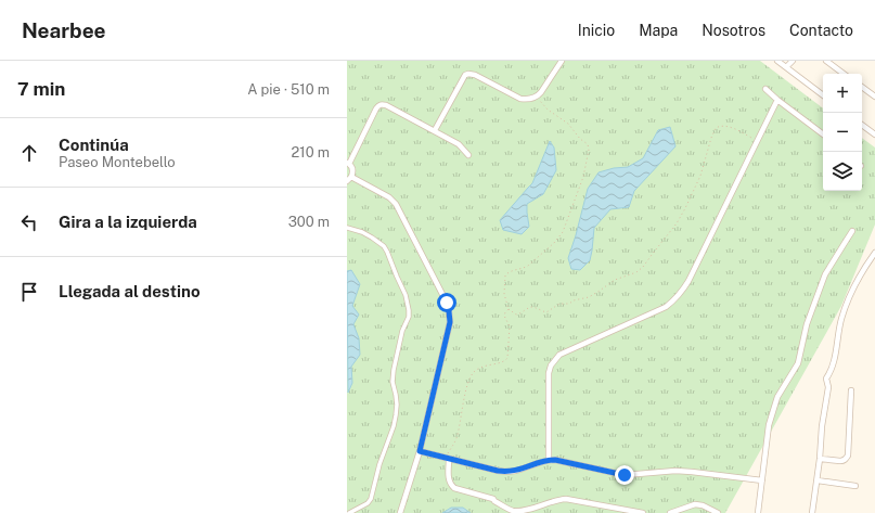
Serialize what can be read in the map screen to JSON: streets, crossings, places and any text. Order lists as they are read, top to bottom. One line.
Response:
{"page":{"header":"Nearbee","nav":["Inicio","Mapa","Nosotros","Contacto"],"heading":["7 min","A pie · 510 m"],"map_buttons":["+","−"],"list":[["Continúa","Paseo Montebello","210 m"],["Gira a la izquierda","300 m"],"Llegada al destino"]}}
